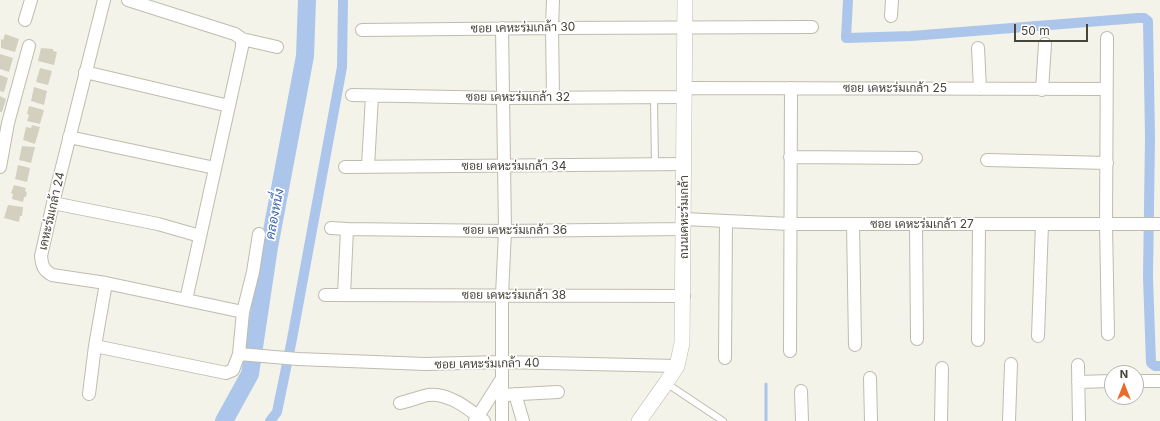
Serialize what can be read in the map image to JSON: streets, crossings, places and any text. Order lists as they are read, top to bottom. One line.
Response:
{"streets":{"street":["ซอย เคหะร่มเกล้า 30","ซอย เคหะร่มเกล้า 25","ซอย เคหะร่มเกล้า 32","ซอย เคหะร่มเกล้า 34","เคหะร่มเกล้า 24","ถนนเคหะร่มเกล้า","ซอย เคหะร่มเกล้า 27","ซอย เคหะร่มเกล้า 36","ซอย เคหะร่มเกล้า 38","ซอย เคหะร่มเกล้า 40"]},"crossings":[["ซอย เคหะร่มเกล้า 30","ถนนเคหะร่มเกล้า"],["ซอย เคหะร่มเกล้า 25","ซอย เคหะร่มเกล้า 32"],["ซอย เคหะร่มเกล้า 25","ถนนเคหะร่มเกล้า"],["ซอย เคหะร่มเกล้า 32","ถนนเคหะร่มเกล้า"],["ซอย เคหะร่มเกล้า 34","ถนนเคหะร่มเกล้า"],["ถนนเคหะร่มเกล้า","ซอย เคหะร่มเกล้า 27"],["ถนนเคหะร่มเกล้า","ซอย เคหะร่มเกล้า 36"],["ถนนเคหะร่มเกล้า","ซอย เคหะร่มเกล้า 38"],["ถนนเคหะร่มเกล้า","ซอย เคหะร่มเกล้า 40"],["ซอย เคหะร่มเกล้า 27","ซอย เคหะร่มเกล้า 36"]],"water":["คลองหนึ่ง"],"scale_bar":"50 m","north":"top"}
